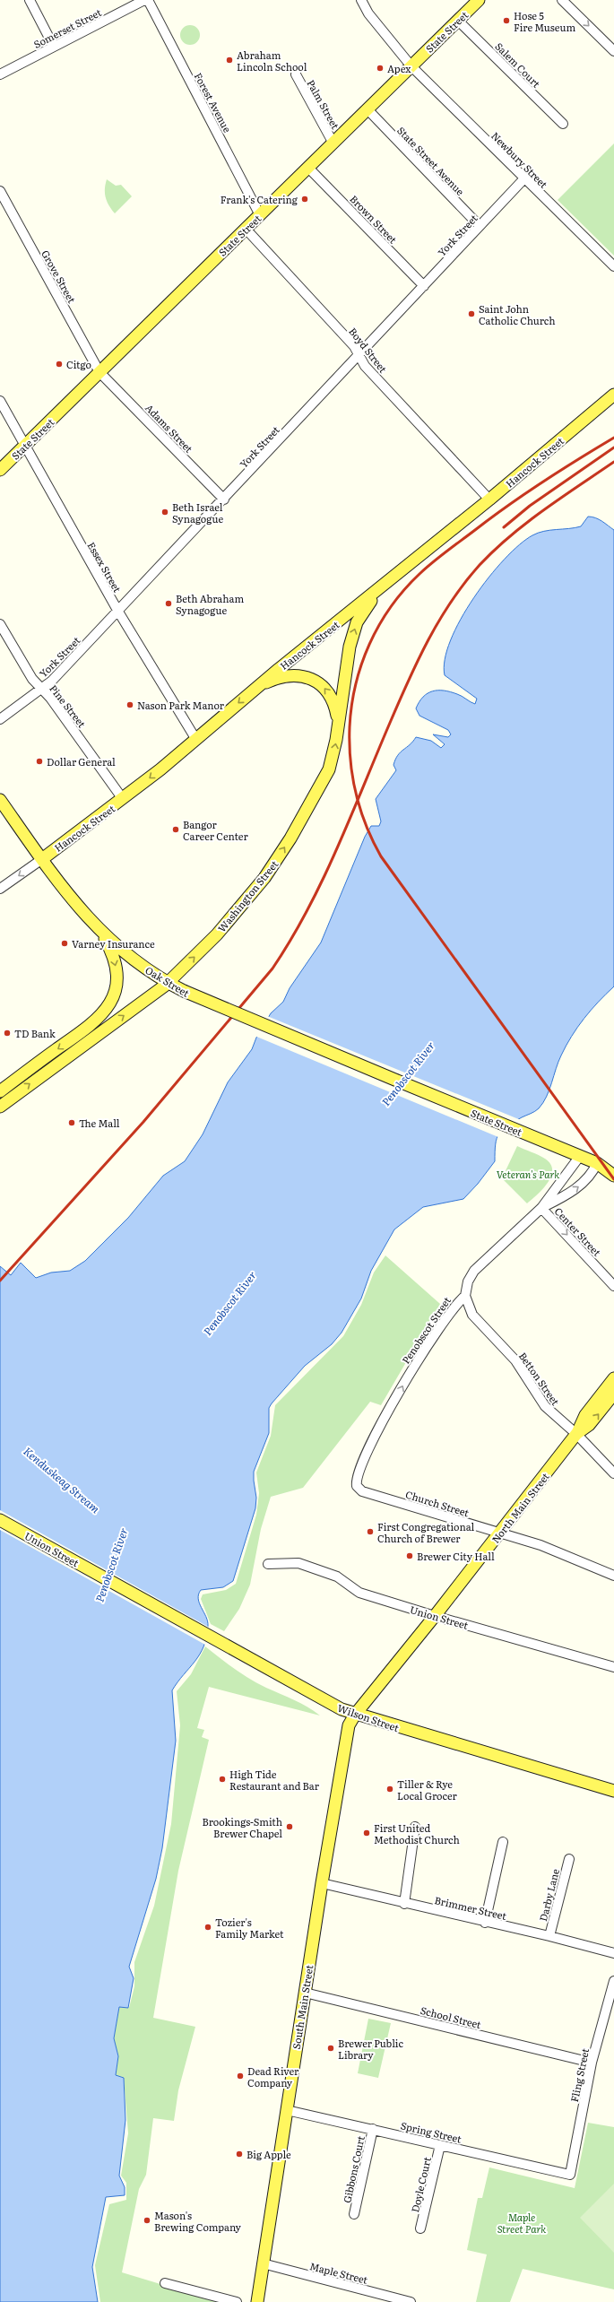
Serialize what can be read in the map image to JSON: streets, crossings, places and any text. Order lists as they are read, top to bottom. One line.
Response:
{"streets":{"main road":["State Street","Hancock Street","Washington Street","Oak Street","North Main Street","Union Street","Wilson Street","South Main Street"],"street":["Somerset Street","Salem Court","Forest Avenue","Palm Street","Newbury Street","State Street Avenue","Brown Street","York Street","Grove Street","Boyd Street","Adams Street","Essex Street","Pine Street","Center Street","Penobscot Street","Betton Street","Church Street","Darby Lane","Brimmer Street","School Street","Fling Street","Spring Street","Gibbons Court","Doyle Court","Maple Street"]},"crossings":[["State Street","Salem Court"],["State Street","Forest Avenue"],["State Street","Palm Street"],["State Street","Newbury Street"],["State Street","State Street Avenue"],["State Street","Brown Street"],["State Street","Grove Street"],["State Street","Boyd Street"],["State Street","Adams Street"],["State Street","Essex Street"],["State Street","Oak Street"],["Newbury Street","York Street"],["State Street Avenue","York Street"],["Brown Street","York Street"],["York Street","Boyd Street"],["York Street","Adams Street"],["York Street","Essex Street"],["York Street","Pine Street"],["Grove Street","Adams Street"],["Boyd Street","Hancock Street"],["Hancock Street","Essex Street"],["Hancock Street","Pine Street"],["Hancock Street","Washington Street"],["Hancock Street","Oak Street"],["Washington Street","Oak Street"],["Center Street","Penobscot Street"],["Penobscot Street","Betton Street"],["Penobscot Street","Church Street"],["Betton Street","North Main Street"],["Church Street","North Main Street"],["North Main Street","Union Street"],["North Main Street","Wilson Street"],["North Main Street","South Main Street"],["Union Street","Wilson Street"],["Wilson Street","South Main Street"],["Darby Lane","Brimmer Street"],["Brimmer Street","South Main Street"],["South Main Street","School Street"],["South Main Street","Spring Street"],["South Main Street","Maple Street"],["School Street","Fling Street"],["Fling Street","Spring Street"],["Spring Street","Gibbons Court"],["Spring Street","Doyle Court"]],"one_way":["Washington Street","Center Street","Penobscot Street"],"water":["Penobscot River","Kenduskeag Stream"],"parks":["Veteran's Park","Maple Street Park"],"places":["Hose 5 Fire Museum","Abraham Lincoln School","Apex","Frank's Catering","Saint John Catholic Church","Citgo","Beth Israel Synagogue","Beth Abraham Synagogue","Nason Park Manor","Dollar General","Bangor Career Center","Varney Insurance","TD Bank","The Mall","First Congregational Church of Brewer","Brewer City Hall","High Tide Restaurant and Bar","Tiller & Rye Local Grocer","Brookings-Smith Brewer Chapel","First United Methodist Church","Tozier's Family Market","Brewer Public Library","Dead River Company","Big Apple","Mason's Brewing Company"]}
